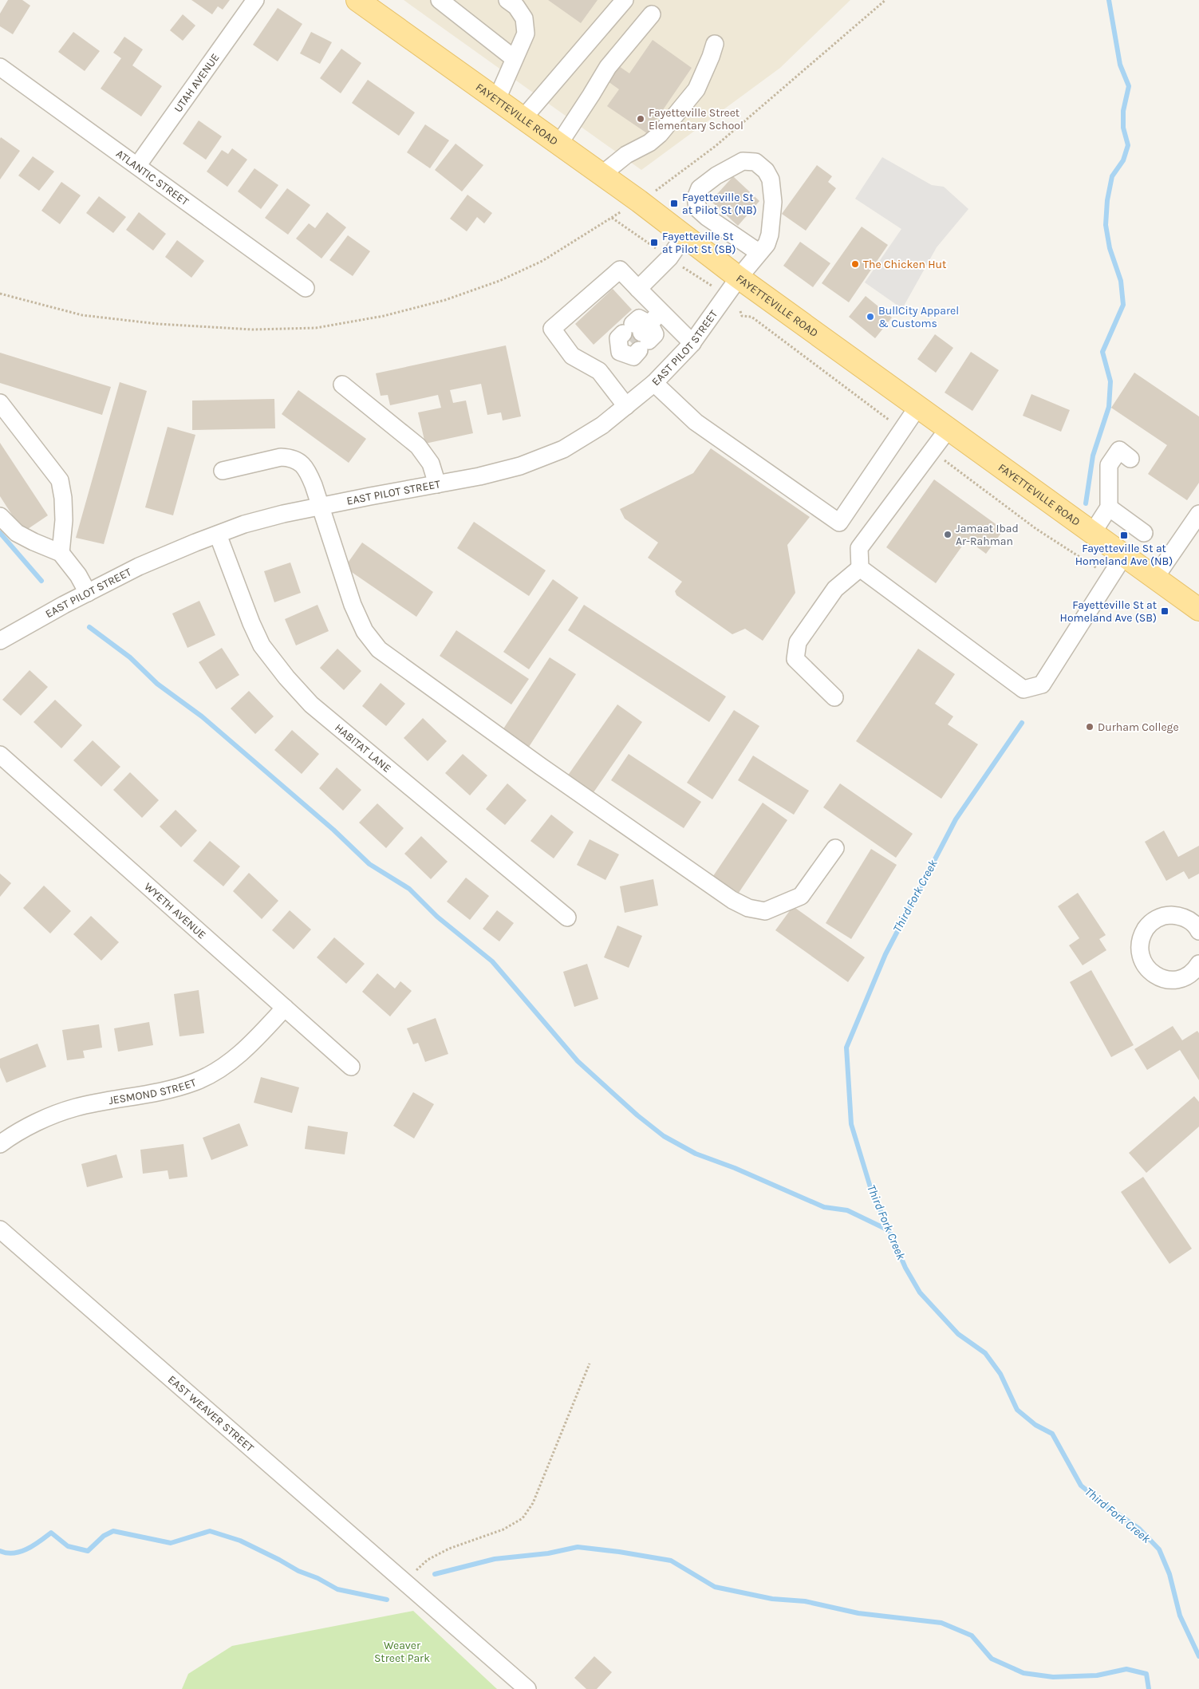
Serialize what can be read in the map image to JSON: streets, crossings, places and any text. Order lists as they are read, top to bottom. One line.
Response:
{"streets":{"main road":["FAYETTEVILLE ROAD"],"street":["UTAH AVENUE","ATLANTIC STREET","EAST PILOT STREET","HABITAT LANE","WYETH AVENUE","JESMOND STREET","EAST WEAVER STREET"]},"crossings":[["UTAH AVENUE","ATLANTIC STREET"],["FAYETTEVILLE ROAD","EAST PILOT STREET"],["EAST PILOT STREET","HABITAT LANE"],["WYETH AVENUE","JESMOND STREET"]],"water":["Third Fork Creek"],"parks":["Weaver Street Park"],"places":{"other":["Fayetteville Street Elementary School","The Chicken Hut","BullCity Apparel & Customs","Jamaat Ibad Ar-Rahman","Durham College"],"transit":["Fayetteville St at Pilot St (NB)","Fayetteville St at Pilot St (SB)","Fayetteville St at Homeland Ave (NB)","Fayetteville St at Homeland Ave (SB)"]}}
